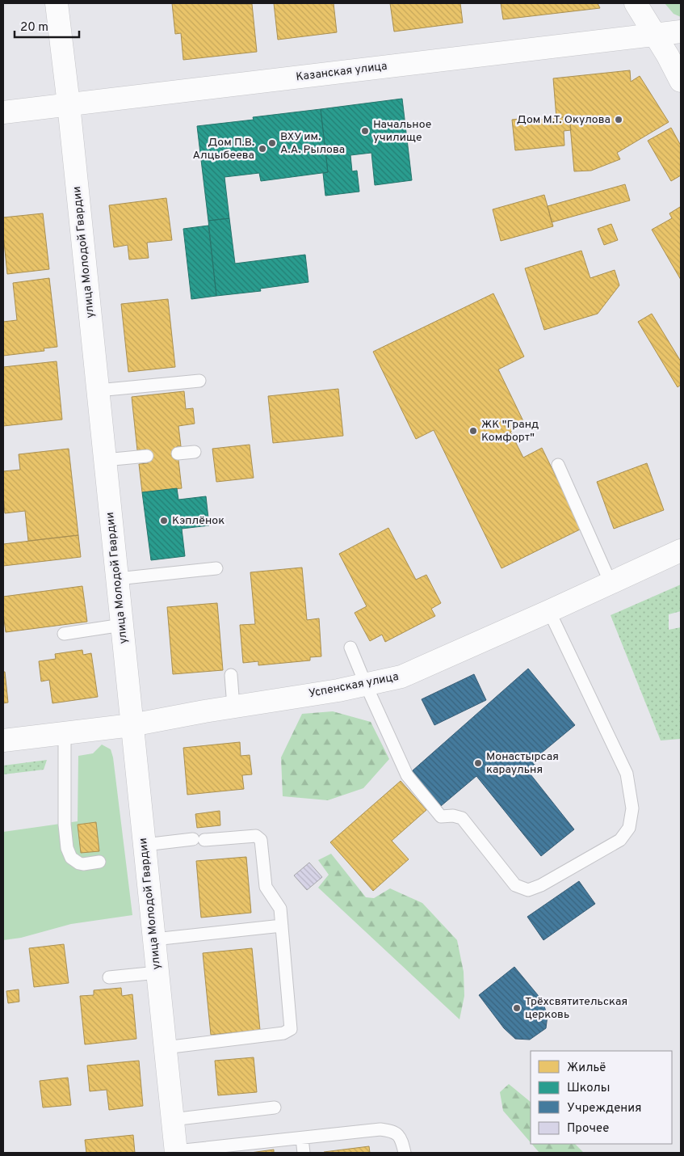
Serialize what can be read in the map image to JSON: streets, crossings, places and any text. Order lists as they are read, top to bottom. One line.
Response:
{"streets":{"street":["Казанская улица","улица Молодой Гвардии","Успенская улица"]},"crossings":[["Казанская улица","улица Молодой Гвардии"],["улица Молодой Гвардии","Успенская улица"]],"places":["Дом М.Т. Окулова","Начальное училище","ВХУ им. А.А. Рылова","Дом П.В. Алцыбеева","ЖК \"Гранд Комфорт\"","Кэплёнок","Монастырсая караульня","Трёхсвятительская церковь"],"legend":["Жильё","Школы","Учреждения","Прочее"],"scale_bar":"20 m"}
